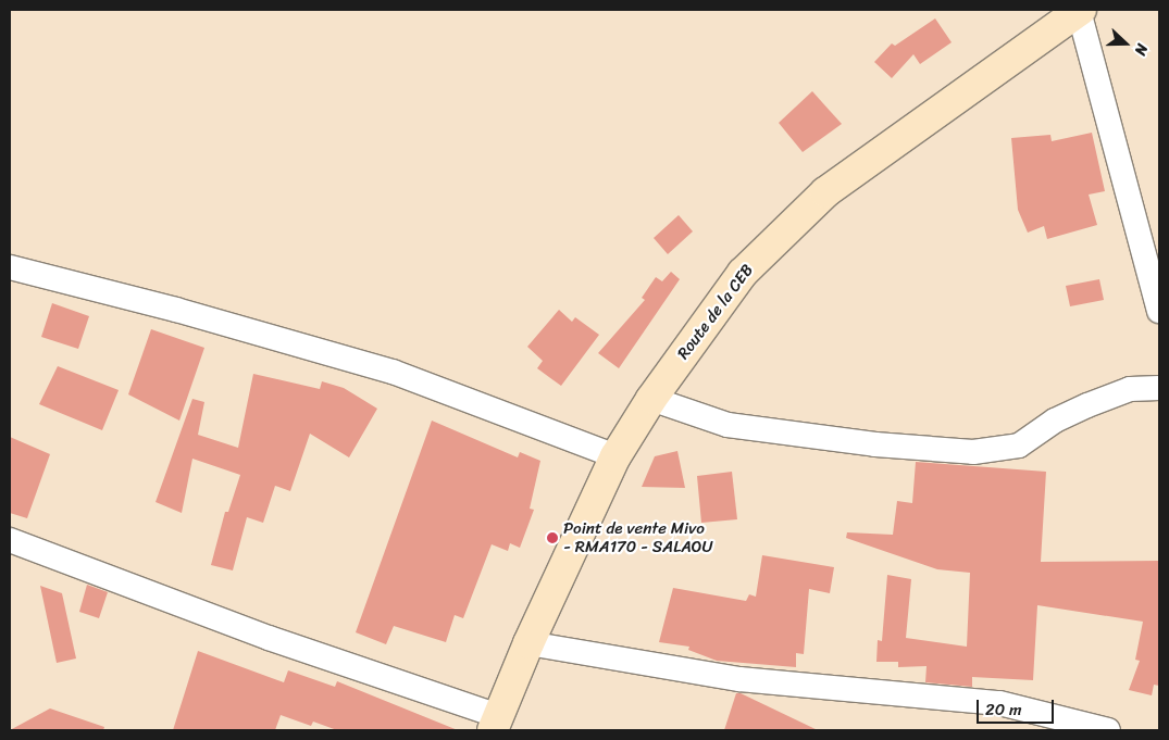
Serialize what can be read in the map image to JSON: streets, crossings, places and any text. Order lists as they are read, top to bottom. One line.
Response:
{"streets":{"main road":["Route de la CEB"]},"places":["Point de vente Mivo - RMA170 - SALAOU"],"scale_bar":"20 m","north":"right"}
